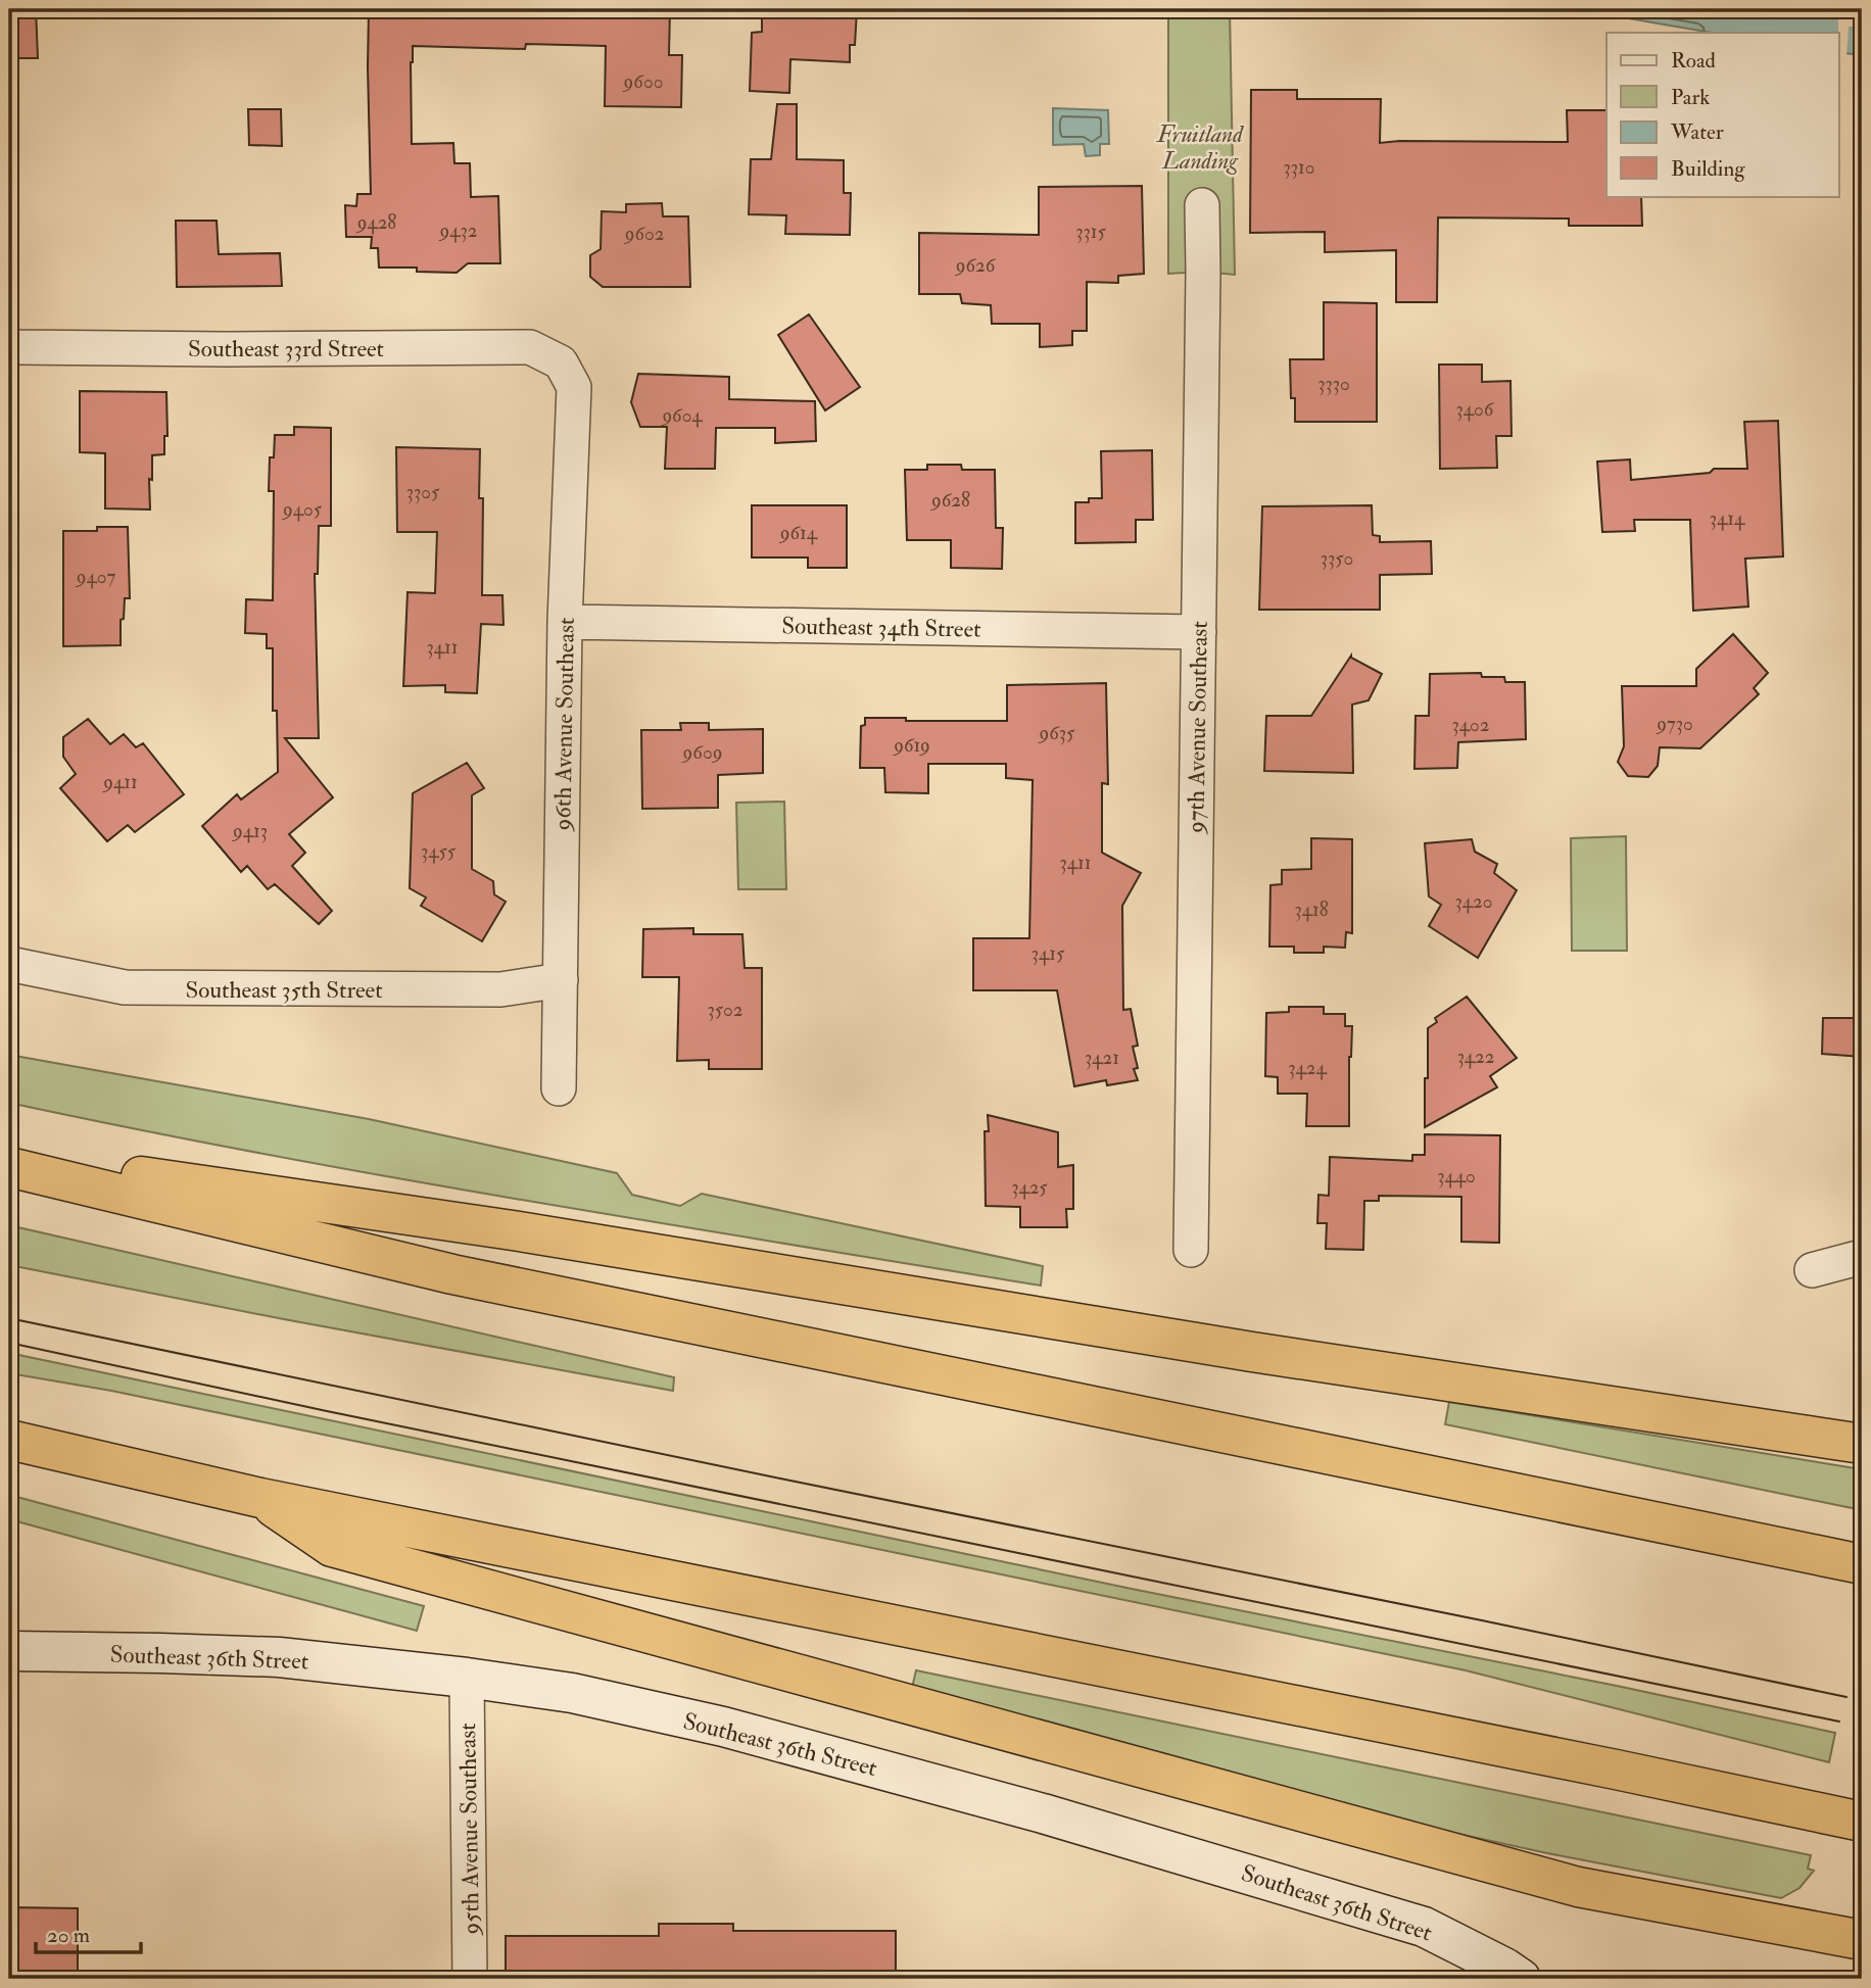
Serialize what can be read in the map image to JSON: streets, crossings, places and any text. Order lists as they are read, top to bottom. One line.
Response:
{"streets":{"street":["Southeast 33rd Street","Southeast 34th Street","96th Avenue Southeast","97th Avenue Southeast","Southeast 35th Street","Southeast 36th Street","95th Avenue Southeast"]},"crossings":[["Southeast 33rd Street","96th Avenue Southeast"],["Southeast 34th Street","96th Avenue Southeast"],["Southeast 34th Street","97th Avenue Southeast"],["96th Avenue Southeast","Southeast 35th Street"],["Southeast 36th Street","95th Avenue Southeast"]],"parks":["Fruitland Landing"],"house_numbers":["9600","3310","9428","9432","3315","9602","9626","3330","3406","9604","3305","9628","9405","3414","9614","3350","9407","3411","9730","3402","9635","9619","9609","9411","9413","3455","3411","3420","3418","3415","3502","3422","3421","3424","3440","3425"],"legend":["Road","Park","Water","Building"],"scale_bar":"20 m"}
